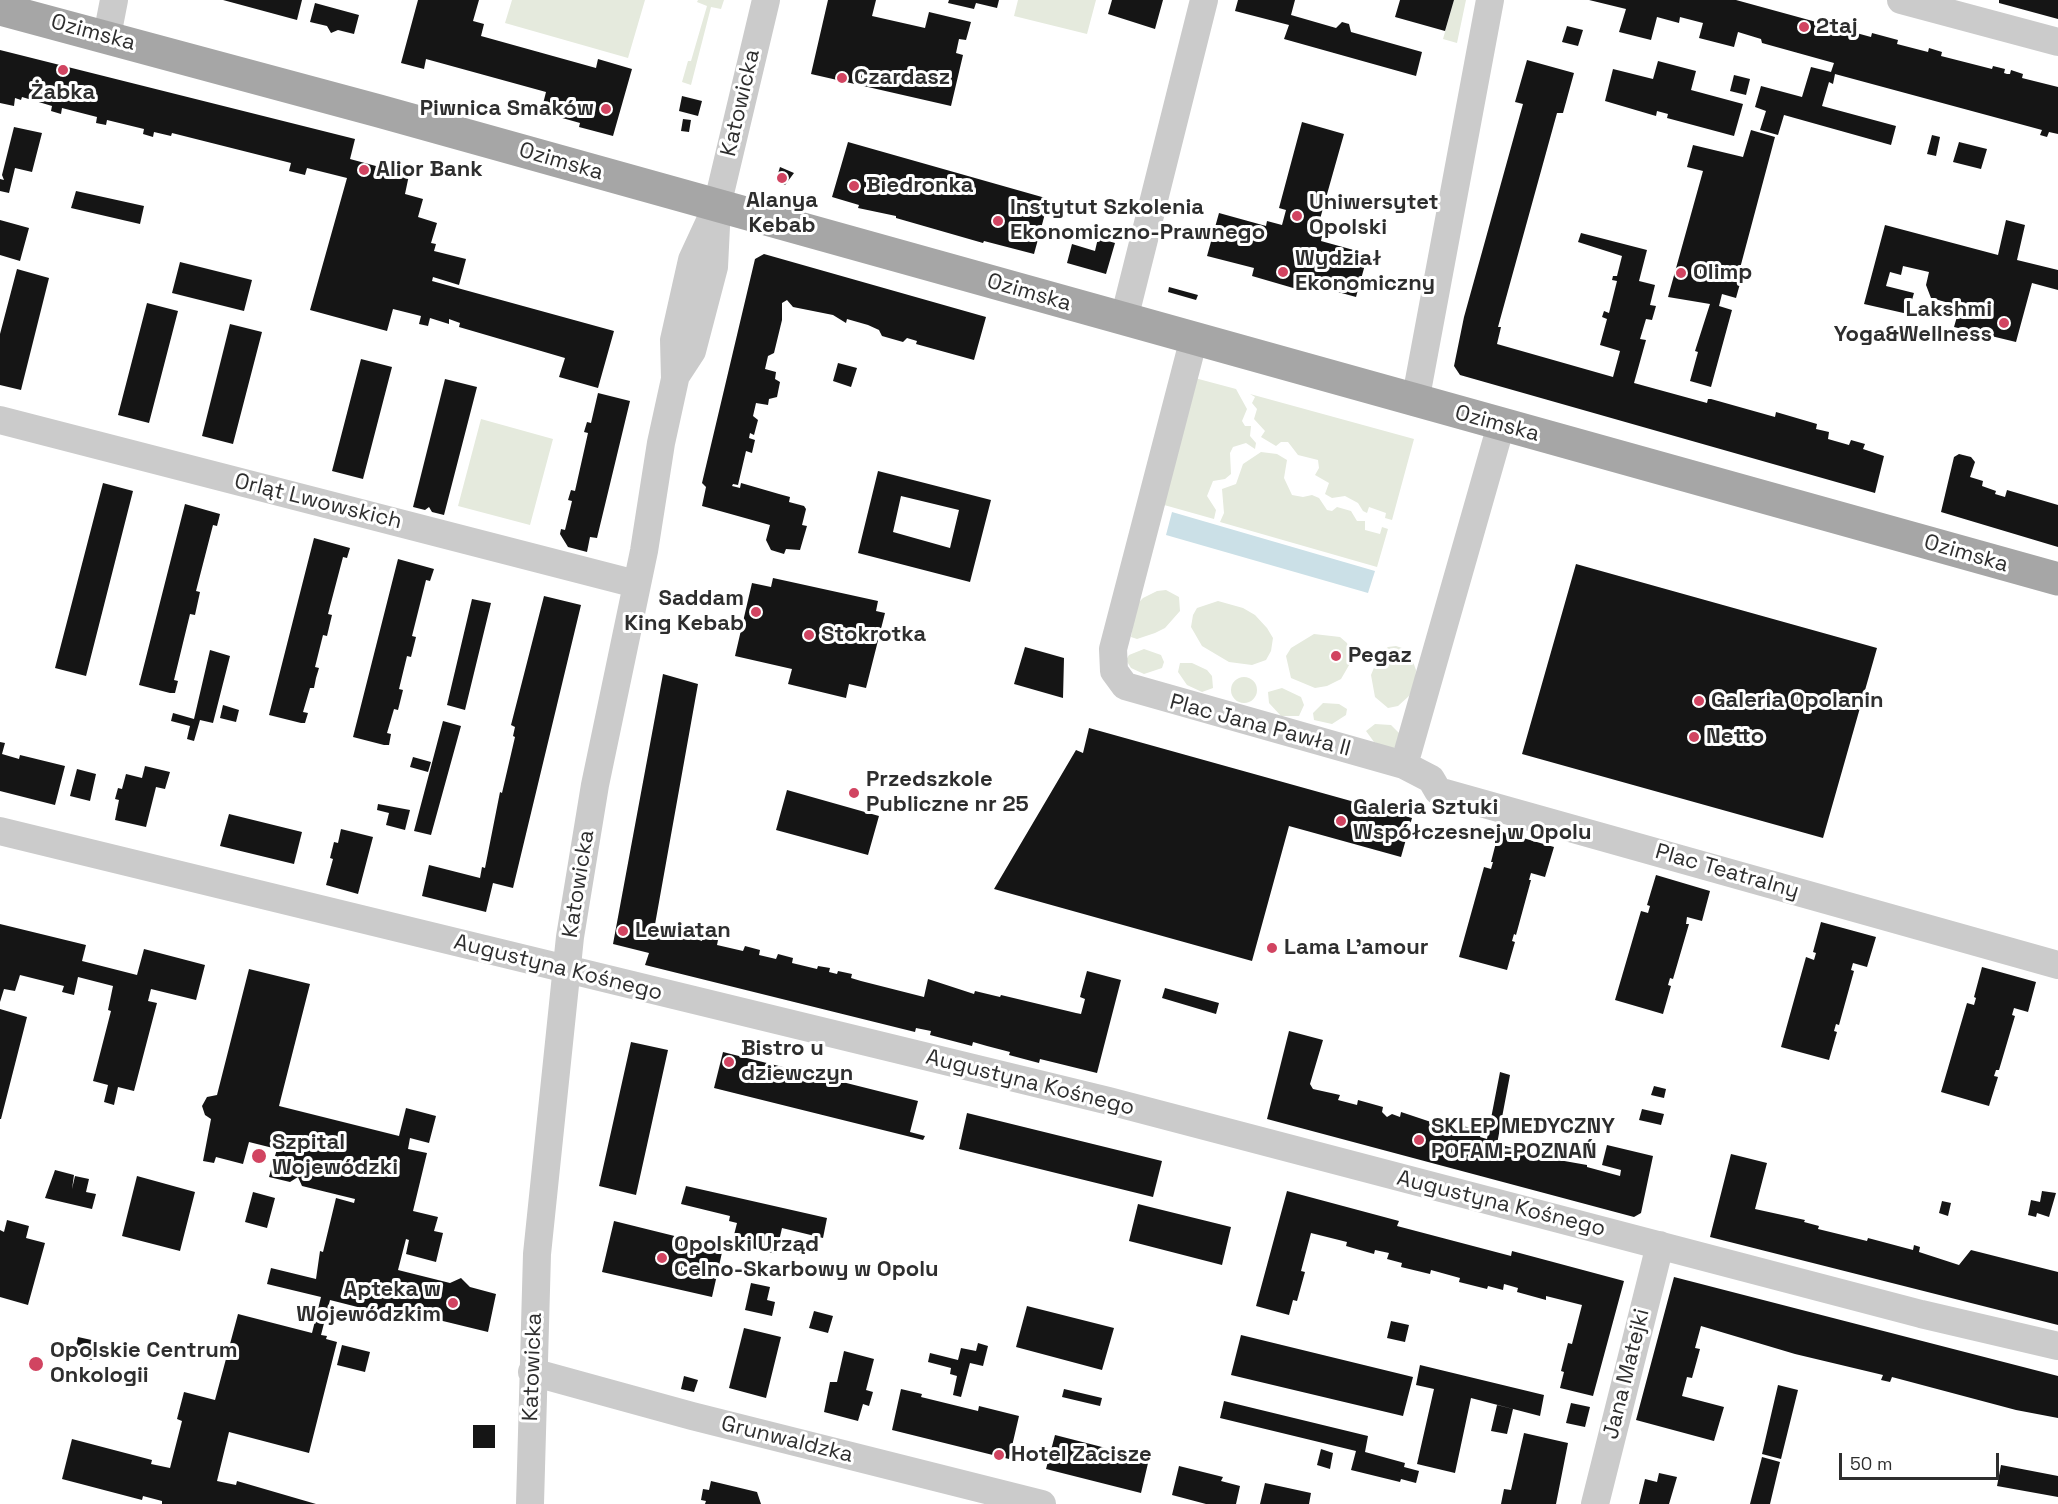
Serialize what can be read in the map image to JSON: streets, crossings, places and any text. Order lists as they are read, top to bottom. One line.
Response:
{"streets":{"main road":["Ozimska"],"street":["Katowicka","Orląt Lwowskich","Plac Jana Pawła II","Plac Teatralny","Augustyna Kośnego","Jana Matejki","Grunwaldzka"]},"crossings":[["Ozimska","Katowicka"],["Ozimska","Plac Jana Pawła II"],["Katowicka","Orląt Lwowskich"],["Katowicka","Augustyna Kośnego"],["Katowicka","Grunwaldzka"],["Plac Jana Pawła II","Plac Teatralny"],["Augustyna Kośnego","Jana Matejki"]],"places":["2taj","Żabka","Czardasz","Piwnica Smaków","Alior Bank","Alanya Kebab","Biedronka","Uniwersytet Opolski","Instytut Szkolenia Ekonomiczno-Prawnego","Wydział Ekonomiczny","Olimp","Lakshmi Yoga&Wellness","Saddam King Kebab","Stokrotka","Pegaz","Galeria Opolanin","Netto","Przedszkole Publiczne nr 25","Galeria Sztuki Współczesnej w Opolu","Lewiatan","Lama L’amour","Bistro u dziewczyn","SKLEP MEDYCZNY POFAM-POZNAŃ","Szpital Wojewódzki","Opolski Urząd Celno-Skarbowy w Opolu","Apteka w Wojewódzkim","Opolskie Centrum Onkologii","Hotel Zacisze"],"scale_bar":"50 m"}
